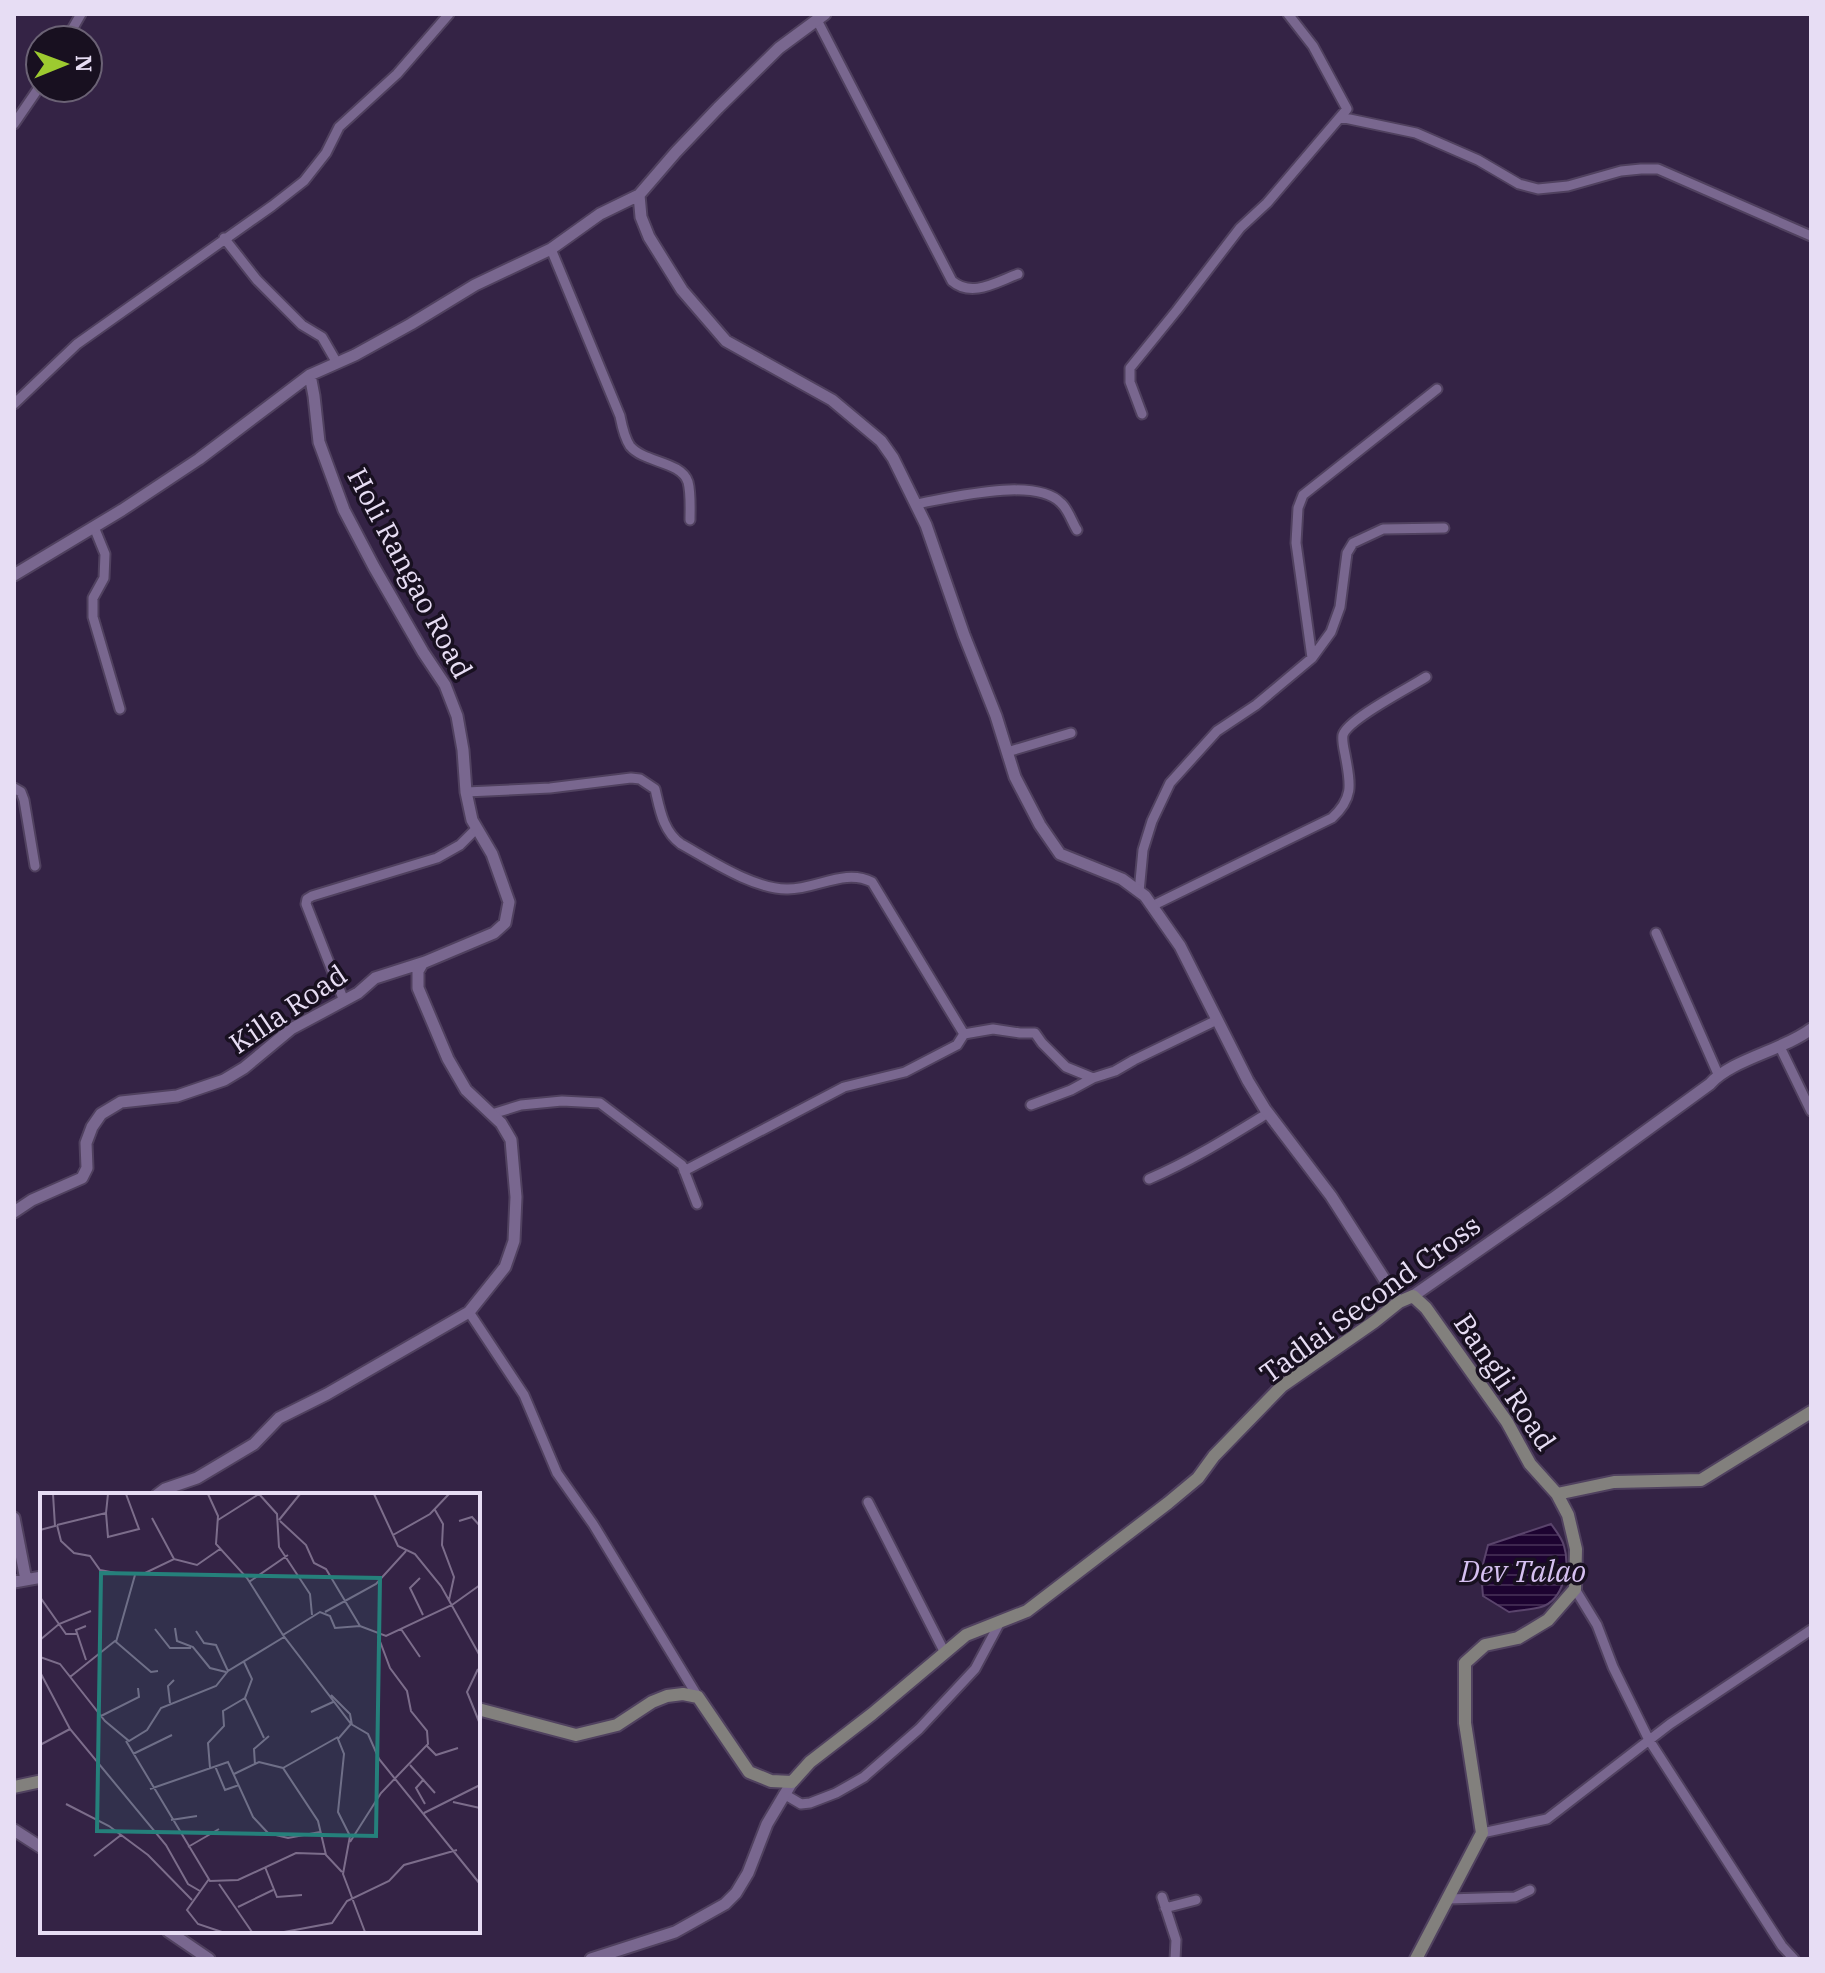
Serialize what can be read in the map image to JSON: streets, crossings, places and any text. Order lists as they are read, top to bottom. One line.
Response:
{"streets":{"main road":["Tadlai Second Cross","Bangli Road"],"street":["Holi Rangao Road","Killa Road"]},"crossings":[["Holi Rangao Road","Killa Road"],["Tadlai Second Cross","Bangli Road"]],"water":["Dev Talao"],"north":"right"}
